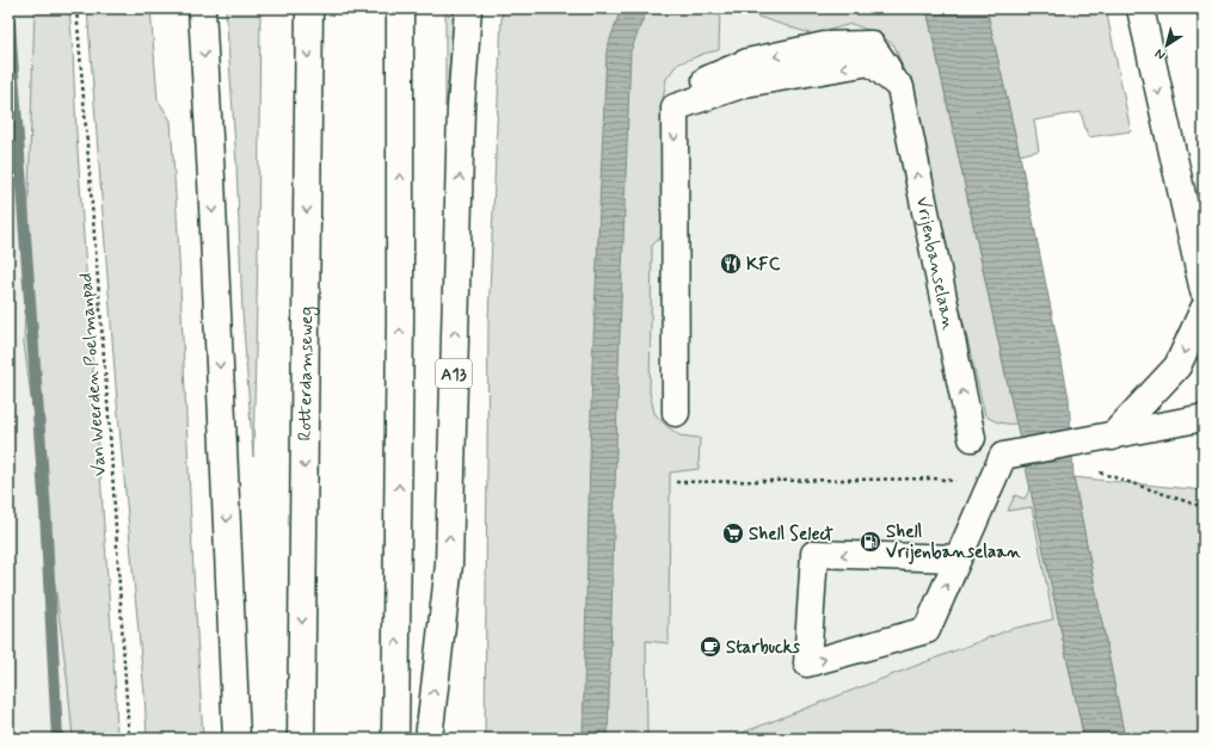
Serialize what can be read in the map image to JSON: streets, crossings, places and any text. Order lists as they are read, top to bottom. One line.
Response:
{"streets":{"main road":["Vrijenbanselaan","Rotterdamseweg","A13"],"path":["Van Weerden Poelmanpad"]},"places":{"restaurant":["KFC"],"supermarket":["Shell Select"],"fuel station":["Shell Vrijenbanselaan"],"cafe":["Starbucks"]},"north":"bottom left"}
